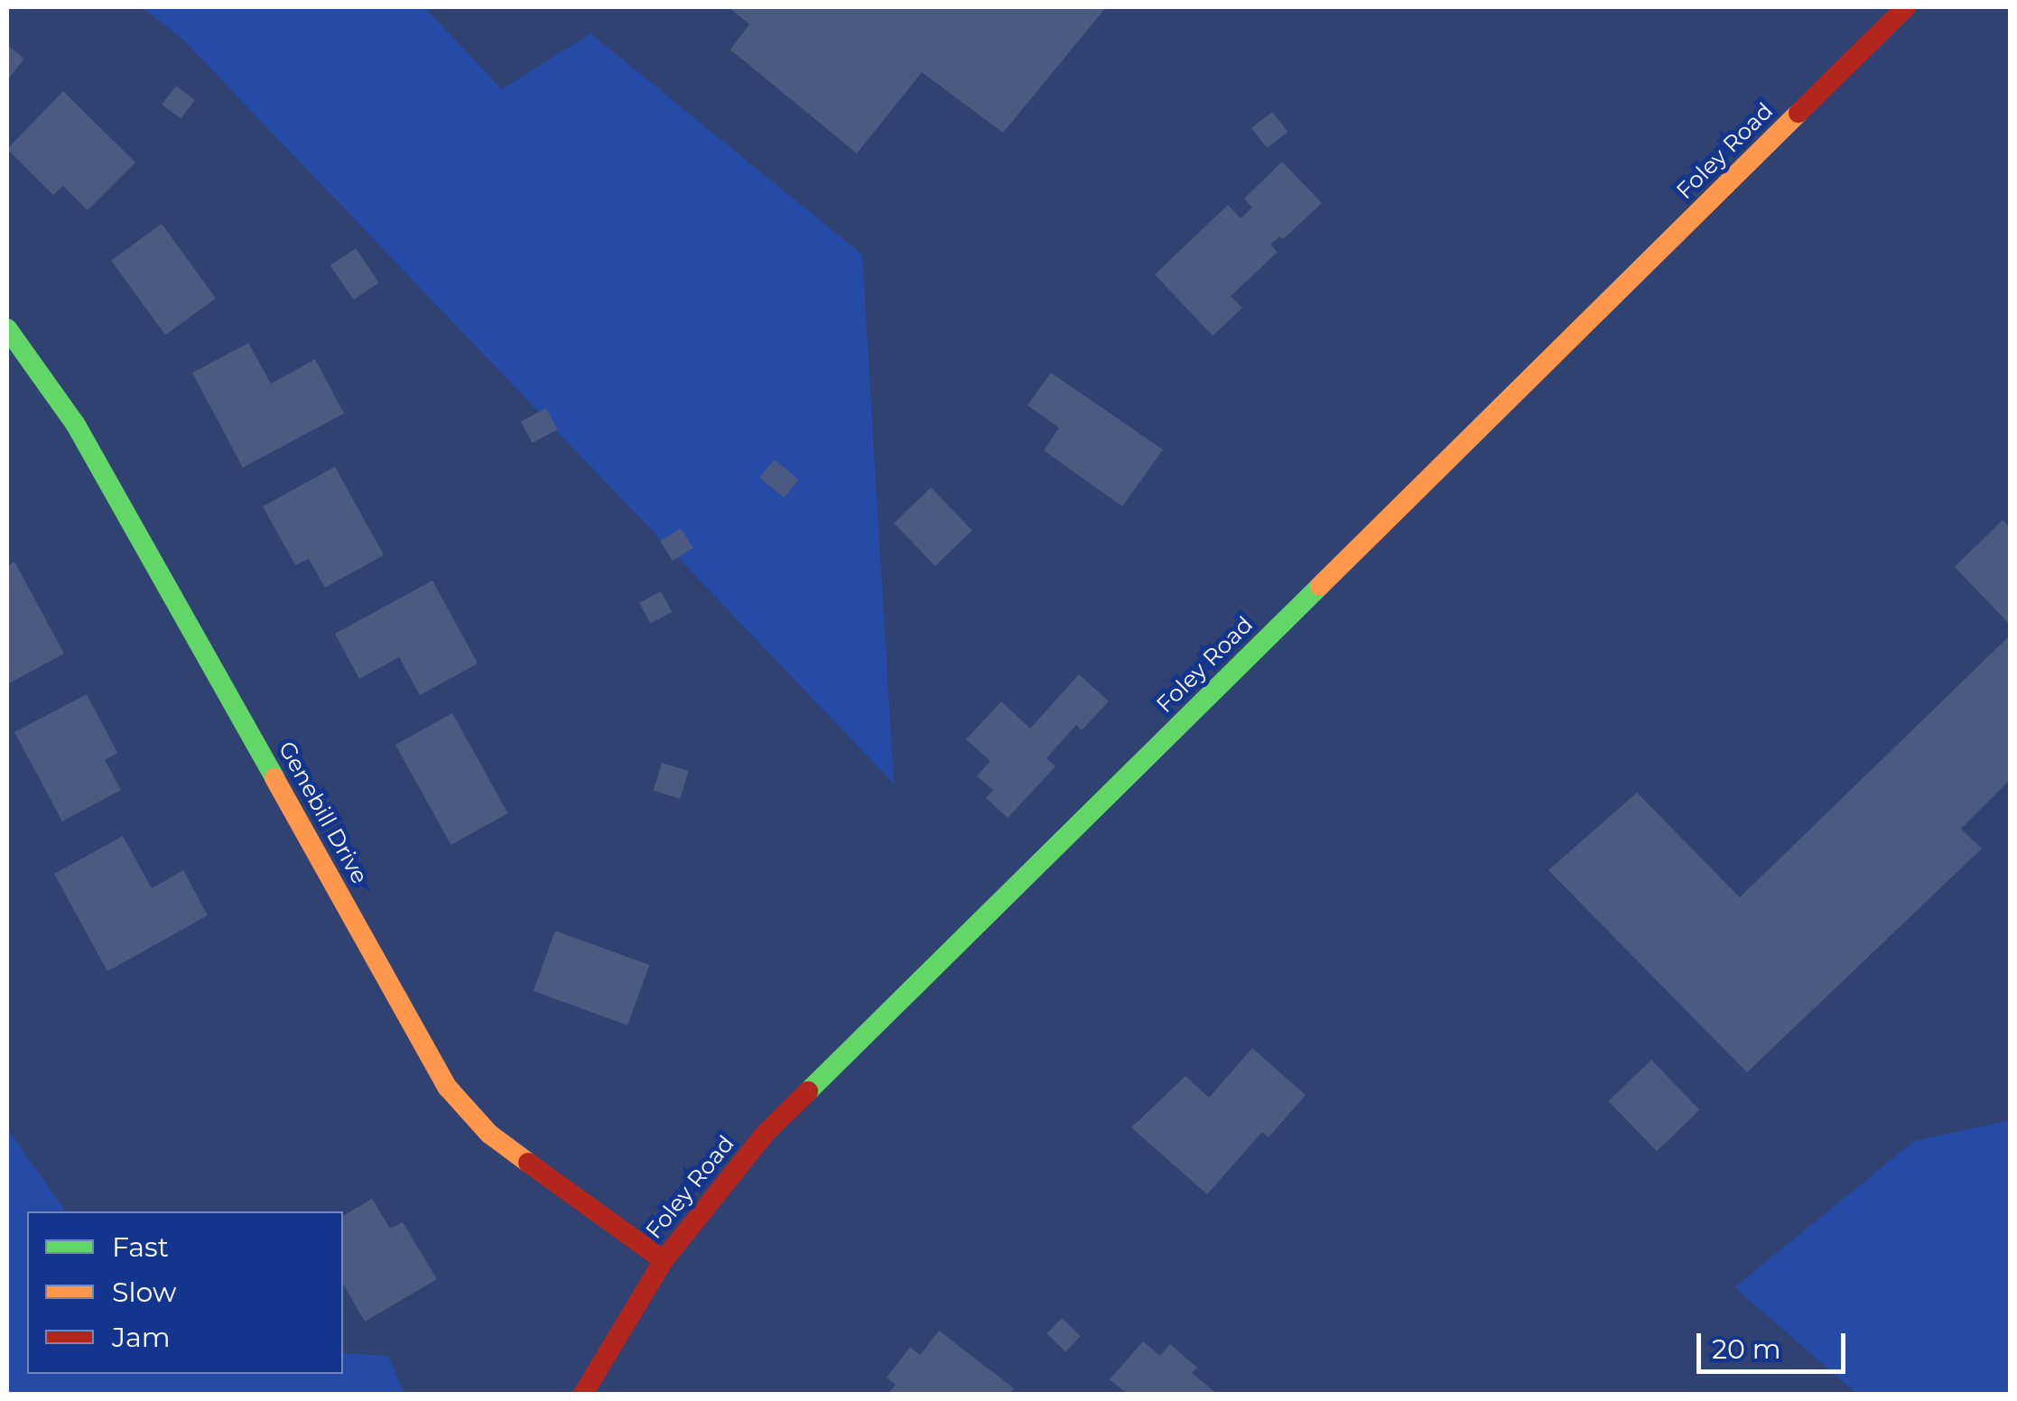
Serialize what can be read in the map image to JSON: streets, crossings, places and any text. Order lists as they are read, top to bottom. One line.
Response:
{"streets":{"street":["Foley Road","Genebill Drive"]},"crossings":[["Foley Road","Genebill Drive"]],"legend":["Fast","Slow","Jam"],"scale_bar":"20 m"}
